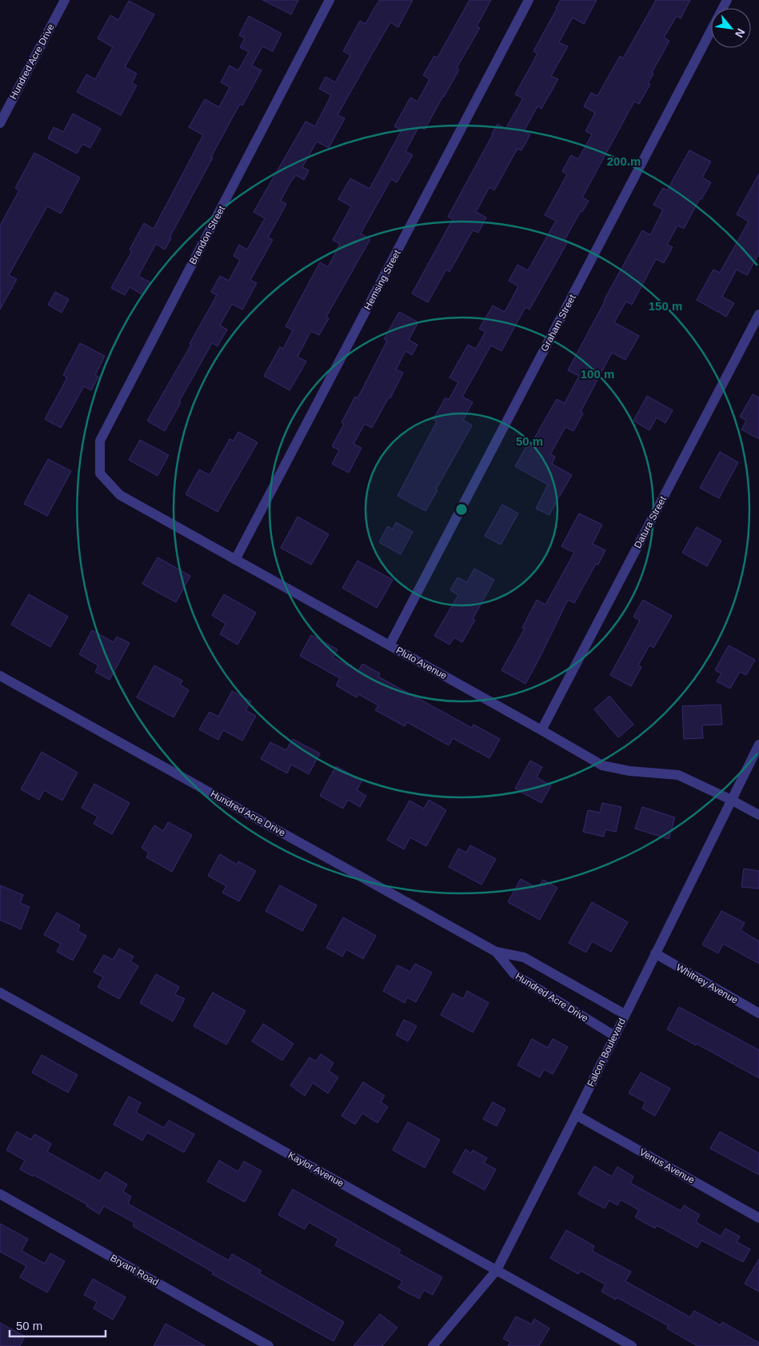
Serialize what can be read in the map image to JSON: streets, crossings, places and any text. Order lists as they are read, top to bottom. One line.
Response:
{"streets":{"street":["Hundred Acre Drive","Brandon Street","Hemsing Street","Graham Street","Datura Street","Pluto Avenue","Whitney Avenue","Falcon Boulevard","Venus Avenue","Kaylor Avenue","Bryant Road"]},"crossings":[["Hundred Acre Drive","Falcon Boulevard"],["Brandon Street","Pluto Avenue"],["Hemsing Street","Pluto Avenue"],["Graham Street","Pluto Avenue"],["Datura Street","Pluto Avenue"],["Pluto Avenue","Falcon Boulevard"],["Whitney Avenue","Falcon Boulevard"],["Falcon Boulevard","Venus Avenue"],["Falcon Boulevard","Kaylor Avenue"]],"scale_bar":"50 m","north":"bottom right","rings":["200 m","150 m","100 m","50 m"]}
